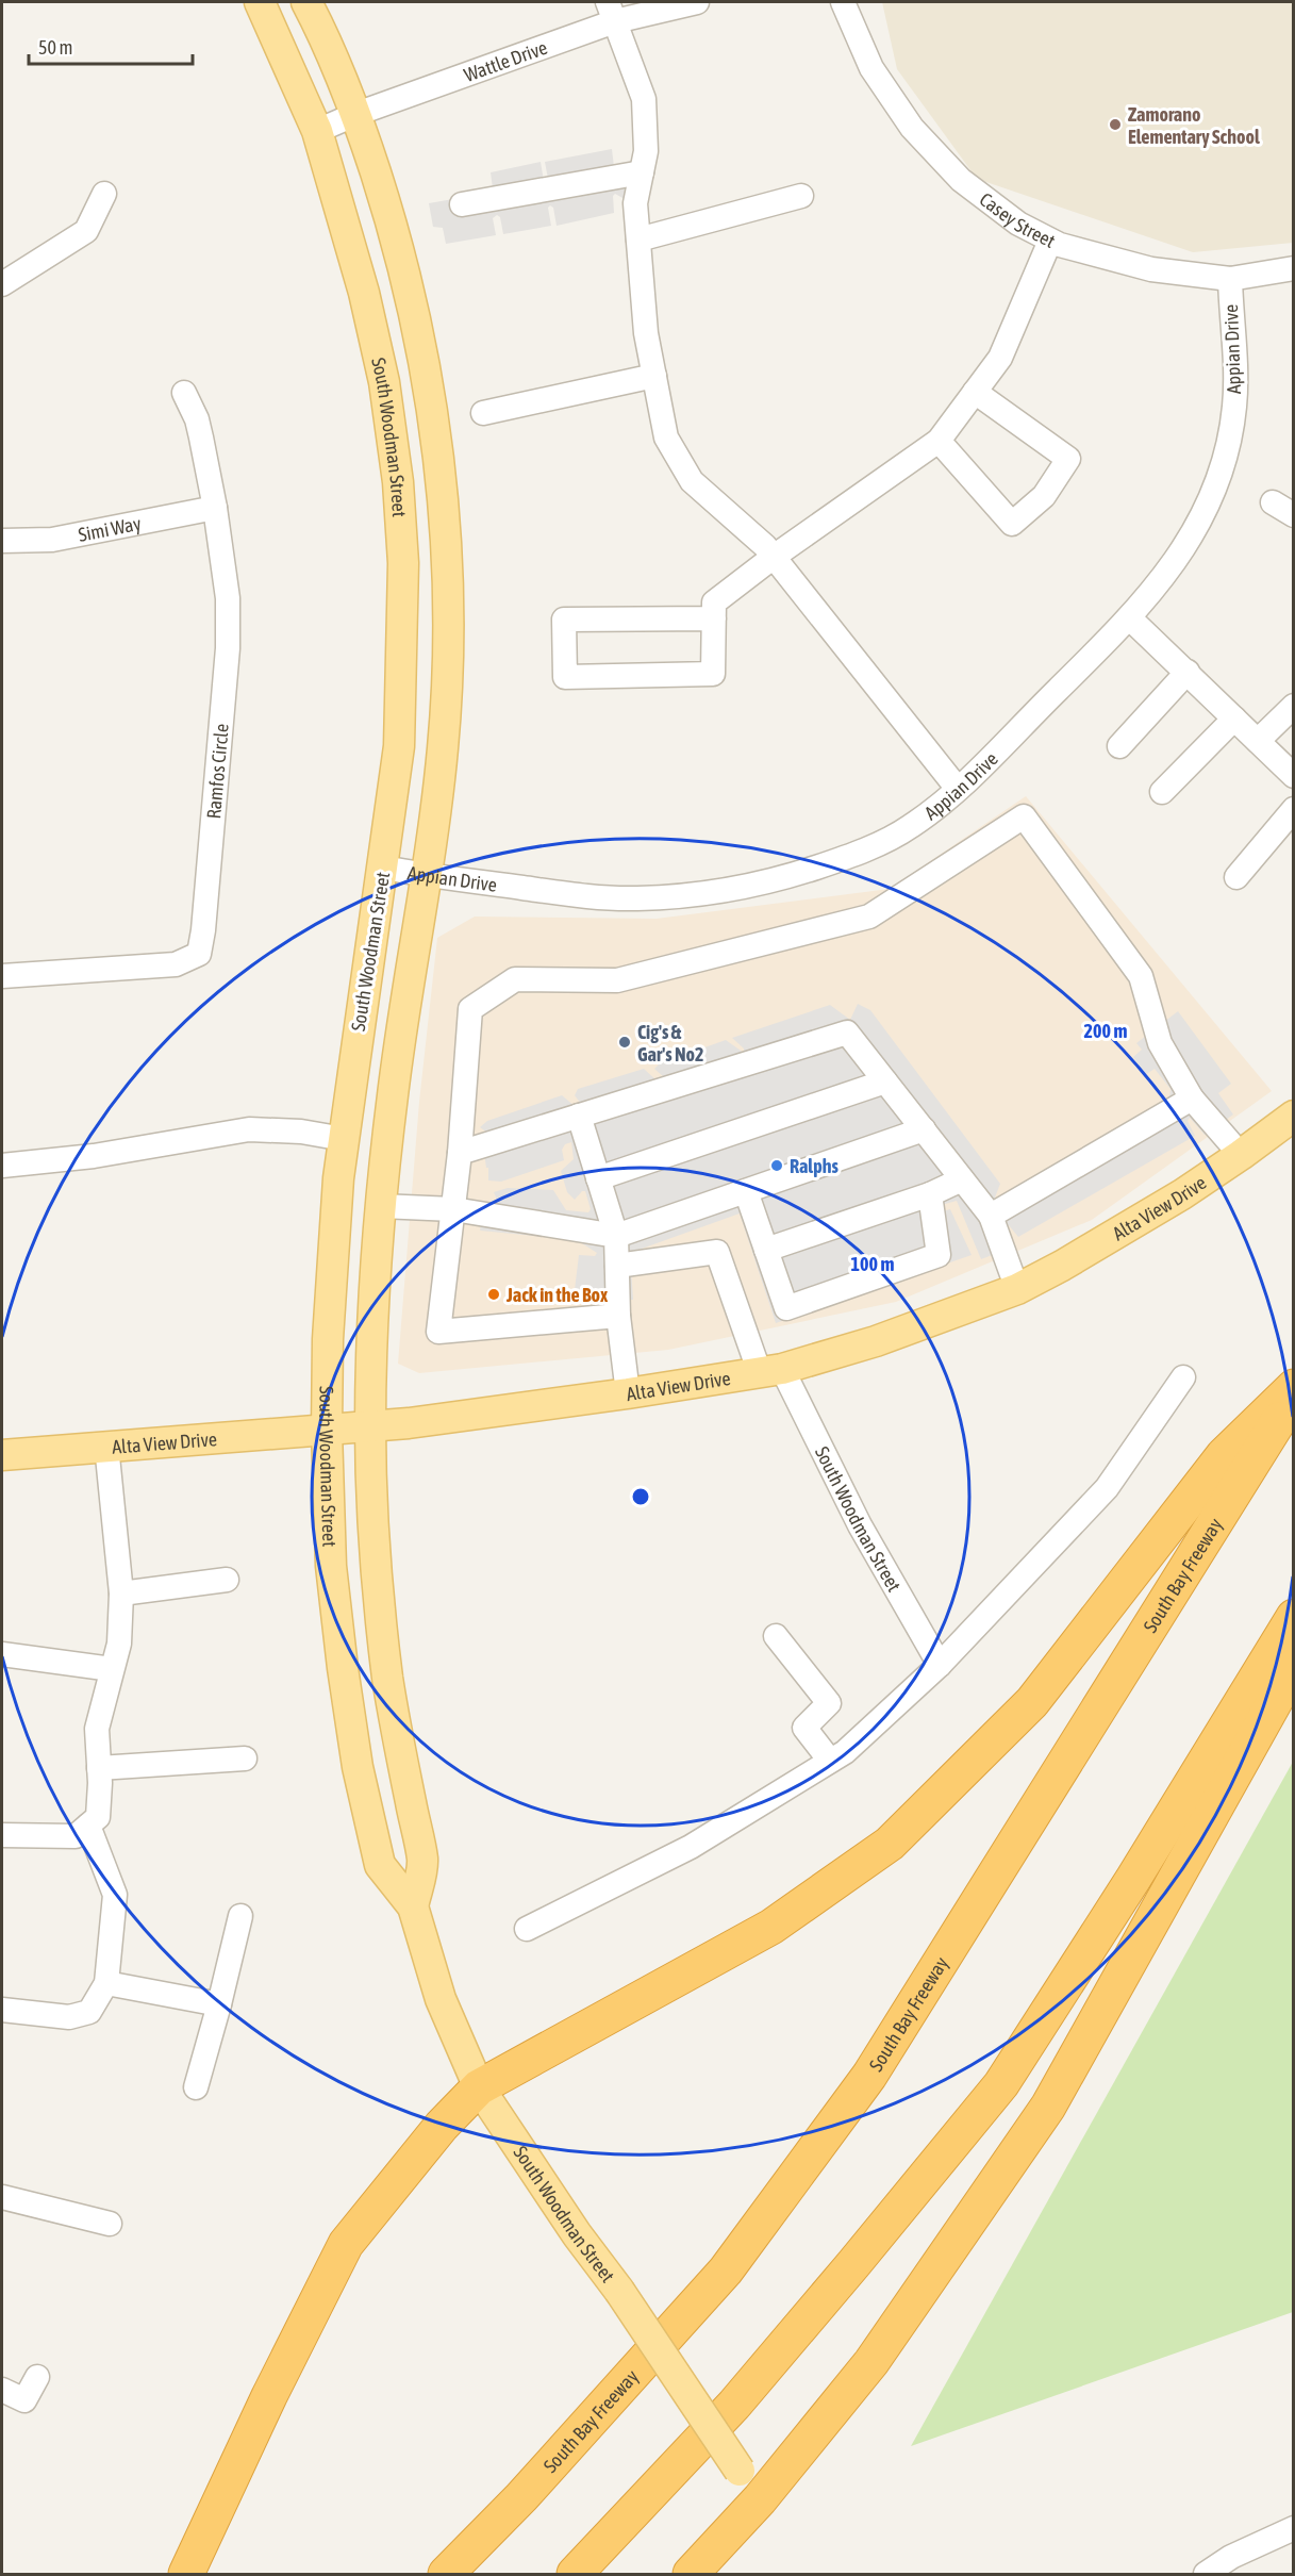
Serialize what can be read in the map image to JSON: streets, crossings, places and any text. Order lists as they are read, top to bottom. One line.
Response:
{"streets":{"highway":["South Bay Freeway"],"main road":["South Woodman Street","Alta View Drive"],"street":["Wattle Drive","Casey Street","Appian Drive","Simi Way","Ramfos Circle"]},"crossings":[["Wattle Drive","South Woodman Street"],["Casey Street","Appian Drive"],["Appian Drive","South Woodman Street"],["South Woodman Street","Alta View Drive"],["Simi Way","Ramfos Circle"]],"places":["Zamorano Elementary School","Cig's & Gar's No2","Ralphs","Jack in the Box"],"scale_bar":"50 m","rings":["200 m","100 m"]}
